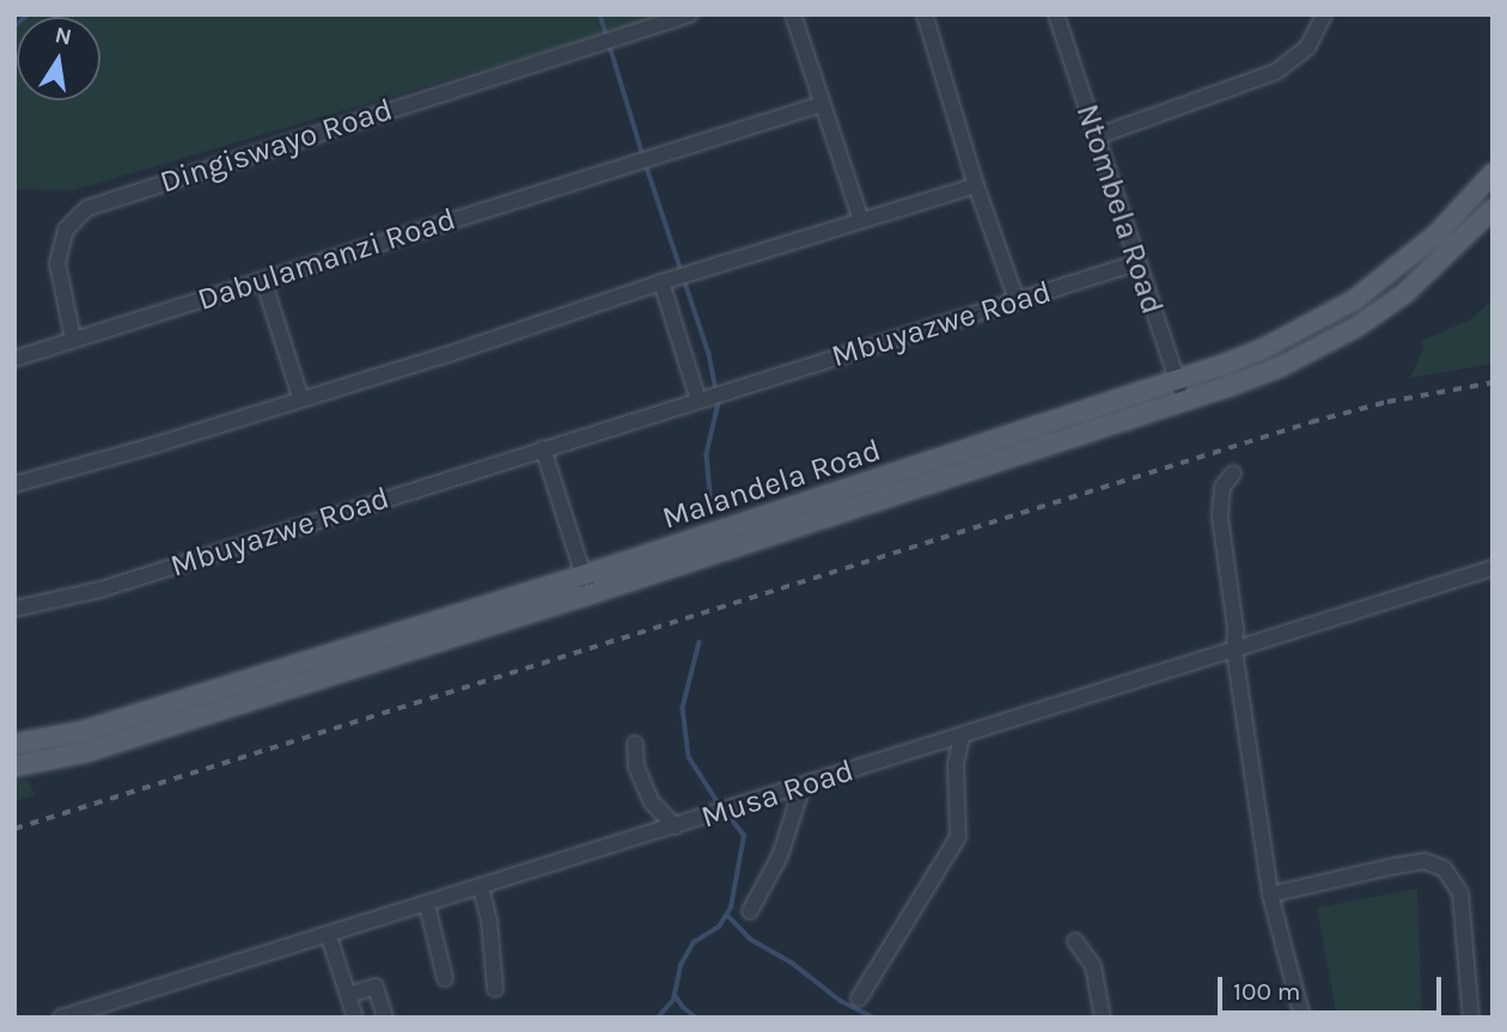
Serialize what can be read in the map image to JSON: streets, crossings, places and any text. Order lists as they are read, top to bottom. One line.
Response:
{"streets":{"main road":["Malandela Road"],"street":["Dingiswayo Road","Ntombela Road","Dabulamanzi Road","Mbuyazwe Road","Musa Road"]},"crossings":[["Dingiswayo Road","Dabulamanzi Road"],["Ntombela Road","Mbuyazwe Road"],["Ntombela Road","Malandela Road"]],"scale_bar":"100 m","north":"top"}
